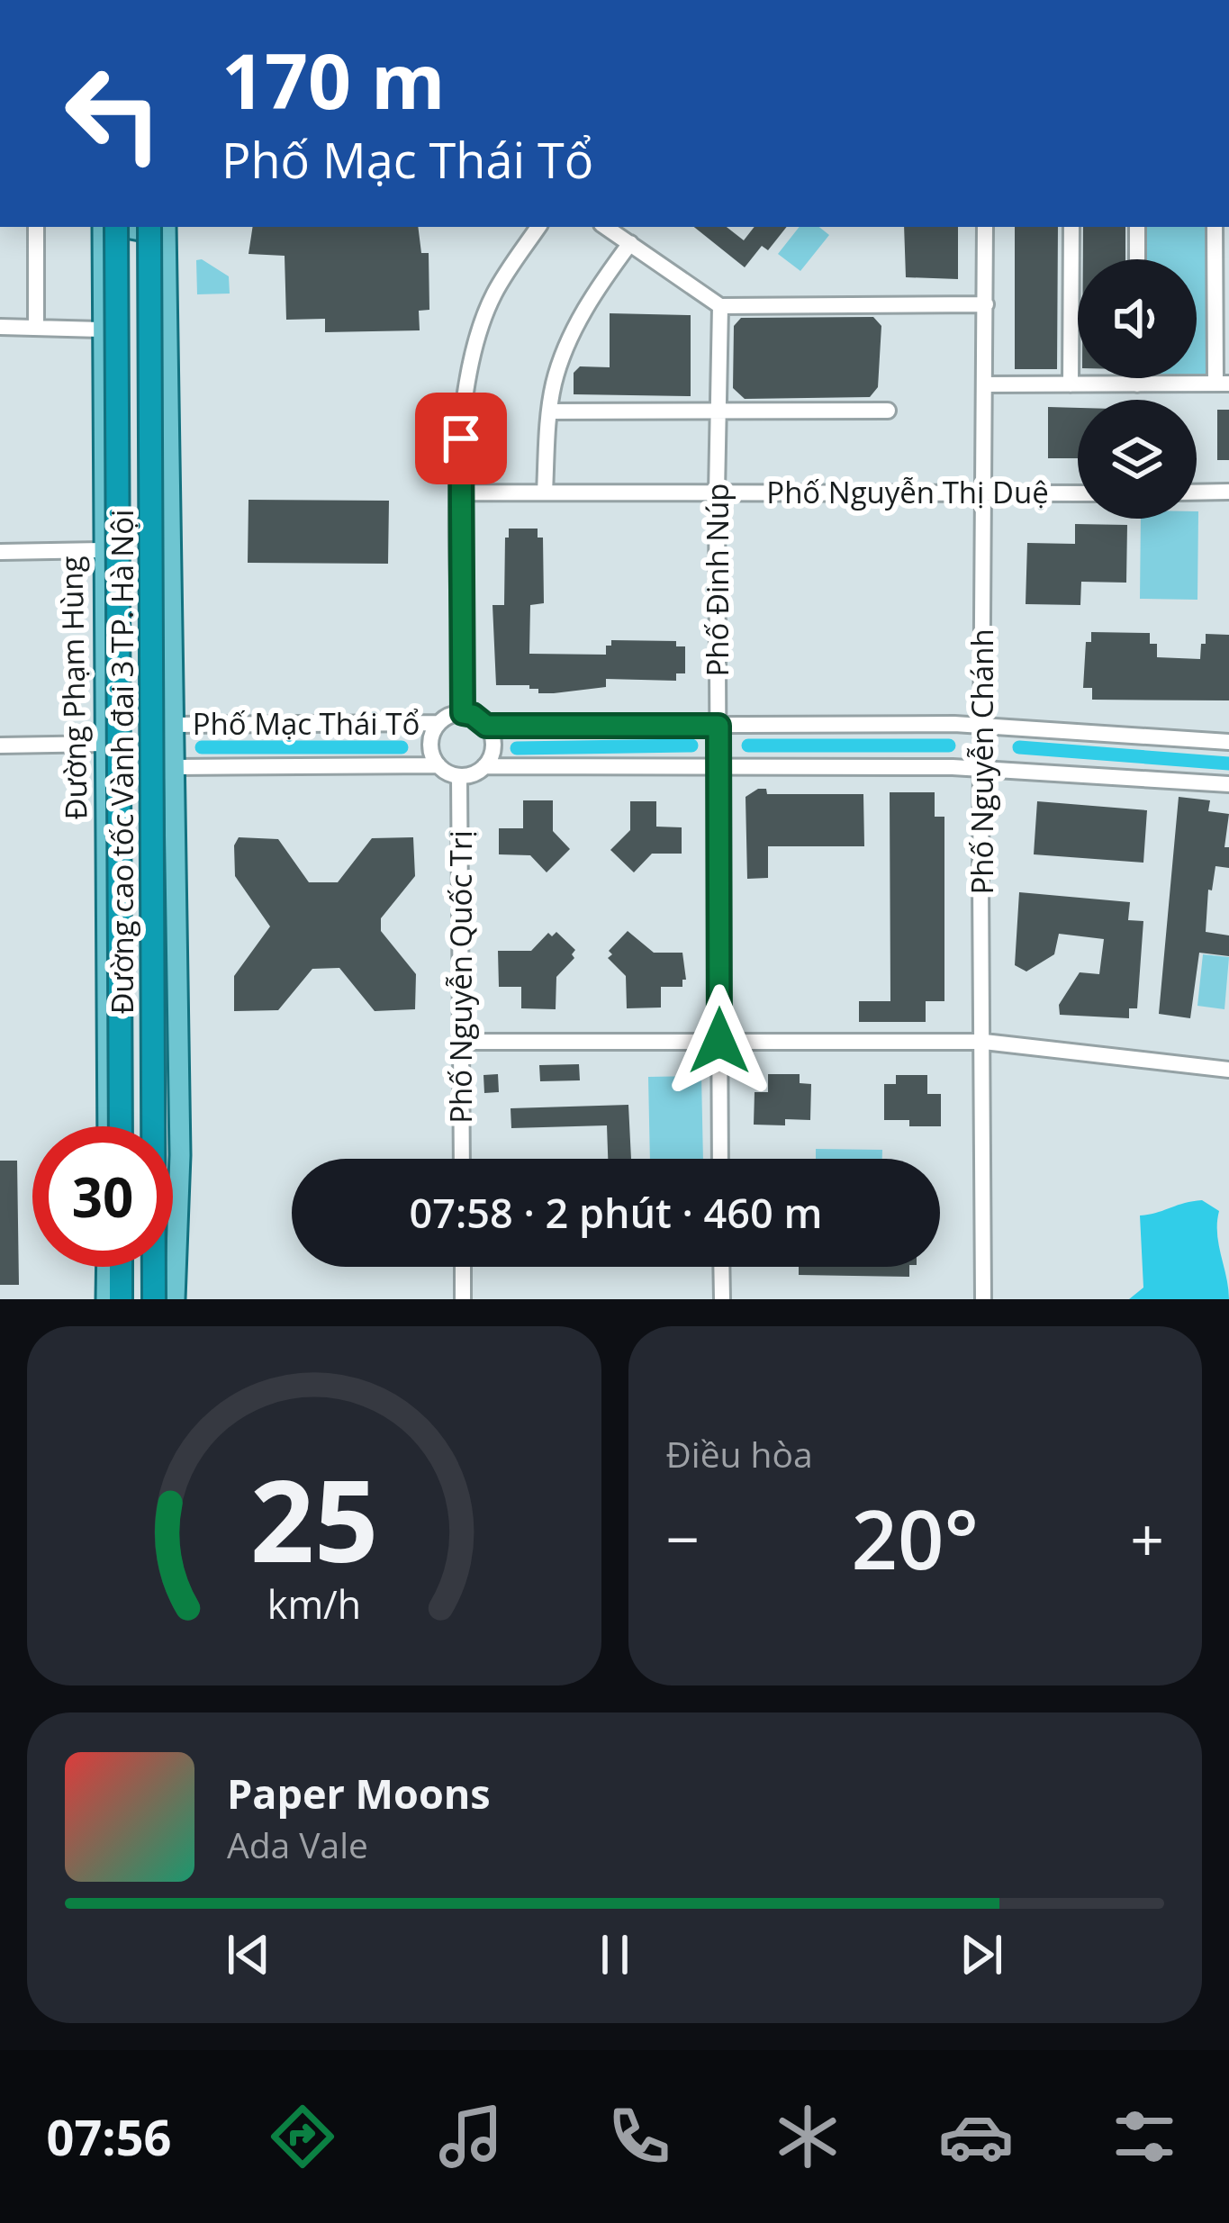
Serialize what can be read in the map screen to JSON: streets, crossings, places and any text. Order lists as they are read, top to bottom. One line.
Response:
{"streets":{"highway":["Đường cao tốc Vành đai 3 TP. Hà Nội"],"main road":["Đường Phạm Hùng"],"street":["Phố Nguyễn Thị Duệ","Phố Đinh Núp","Phố Mạc Thái Tổ","Phố Nguyễn Chánh","Phố Nguyễn Quốc Trị"]},"crossings":[["Phố Nguyễn Thị Duệ","Phố Đinh Núp"],["Phố Nguyễn Thị Duệ","Phố Nguyễn Chánh"],["Phố Mạc Thái Tổ","Phố Nguyễn Quốc Trị"]],"page":{"turn":["170 m","Phố Mạc Thái Tổ"],"limit":"30","trip":"07:58 · 2 phút · 460 m","tile":"Điều hòa","heat":["−","20°","+"],"song":["Paper Moons","Ada Vale"],"tabs":"07:56","gauge":["25","km/h"]}}
